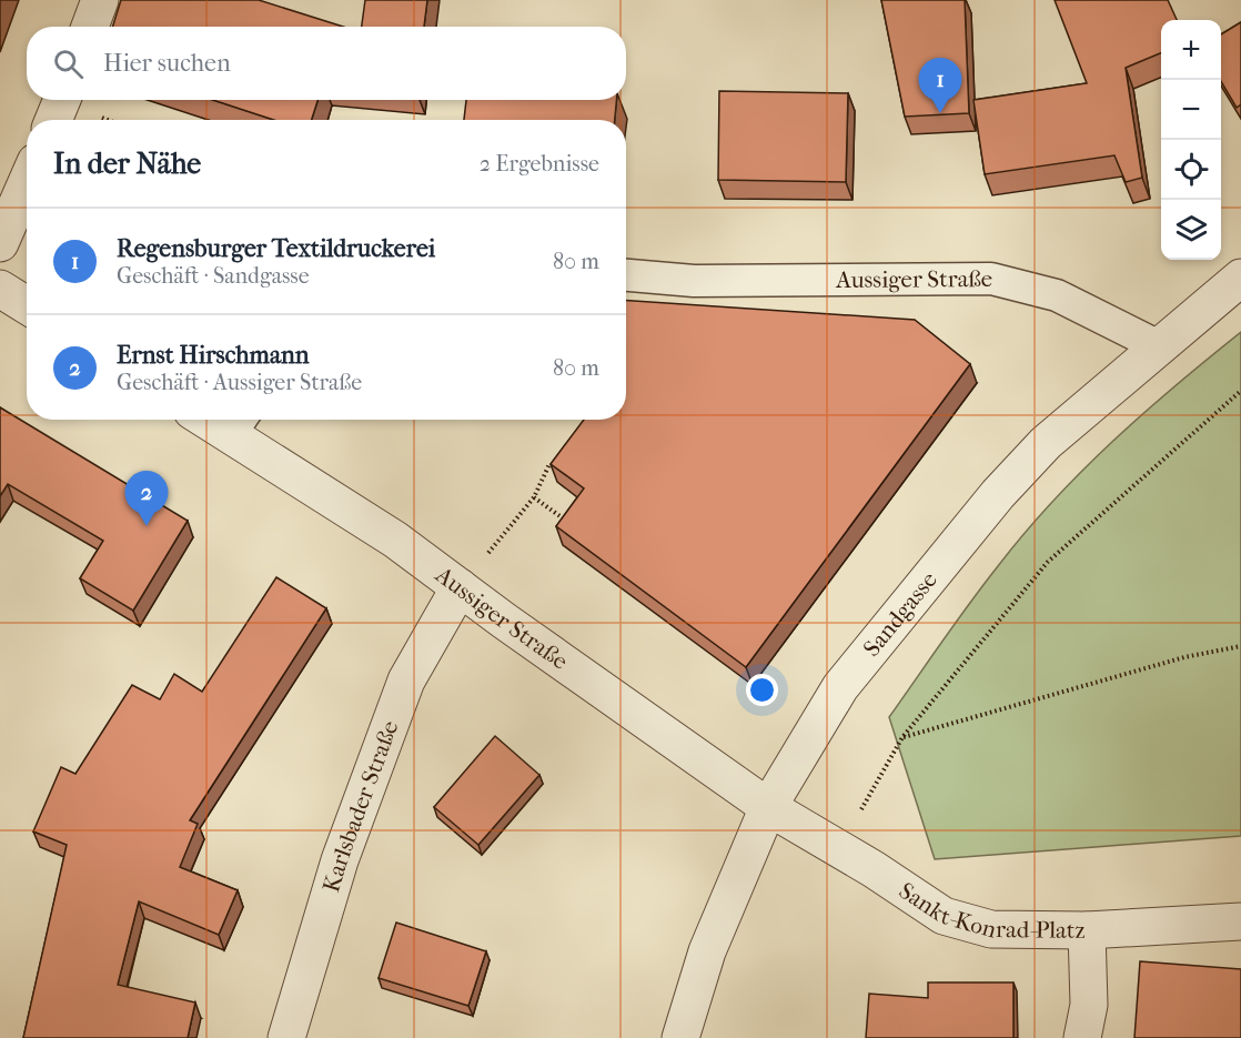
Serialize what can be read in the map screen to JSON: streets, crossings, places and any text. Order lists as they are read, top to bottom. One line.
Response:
{"streets":{"street":["Aussiger Straße","Sandgasse","Karlsbader Straße","Sankt-Konrad-Platz"]},"crossings":[["Aussiger Straße","Sandgasse"],["Aussiger Straße","Karlsbader Straße"],["Aussiger Straße","Sankt-Konrad-Platz"],["Sandgasse","Sankt-Konrad-Platz"]],"page":{"map_buttons":["+","−"],"search":"Hier suchen","pins":["1","2"],"heading":["In der Nähe","2 Ergebnisse"],"list":[{"mark":"1","name":"Regensburger Textildruckerei","note":"Geschäft · Sandgasse","value":"80 m"},{"mark":"2","name":"Ernst Hirschmann","note":"Geschäft · Aussiger Straße","value":"80 m"}]}}
